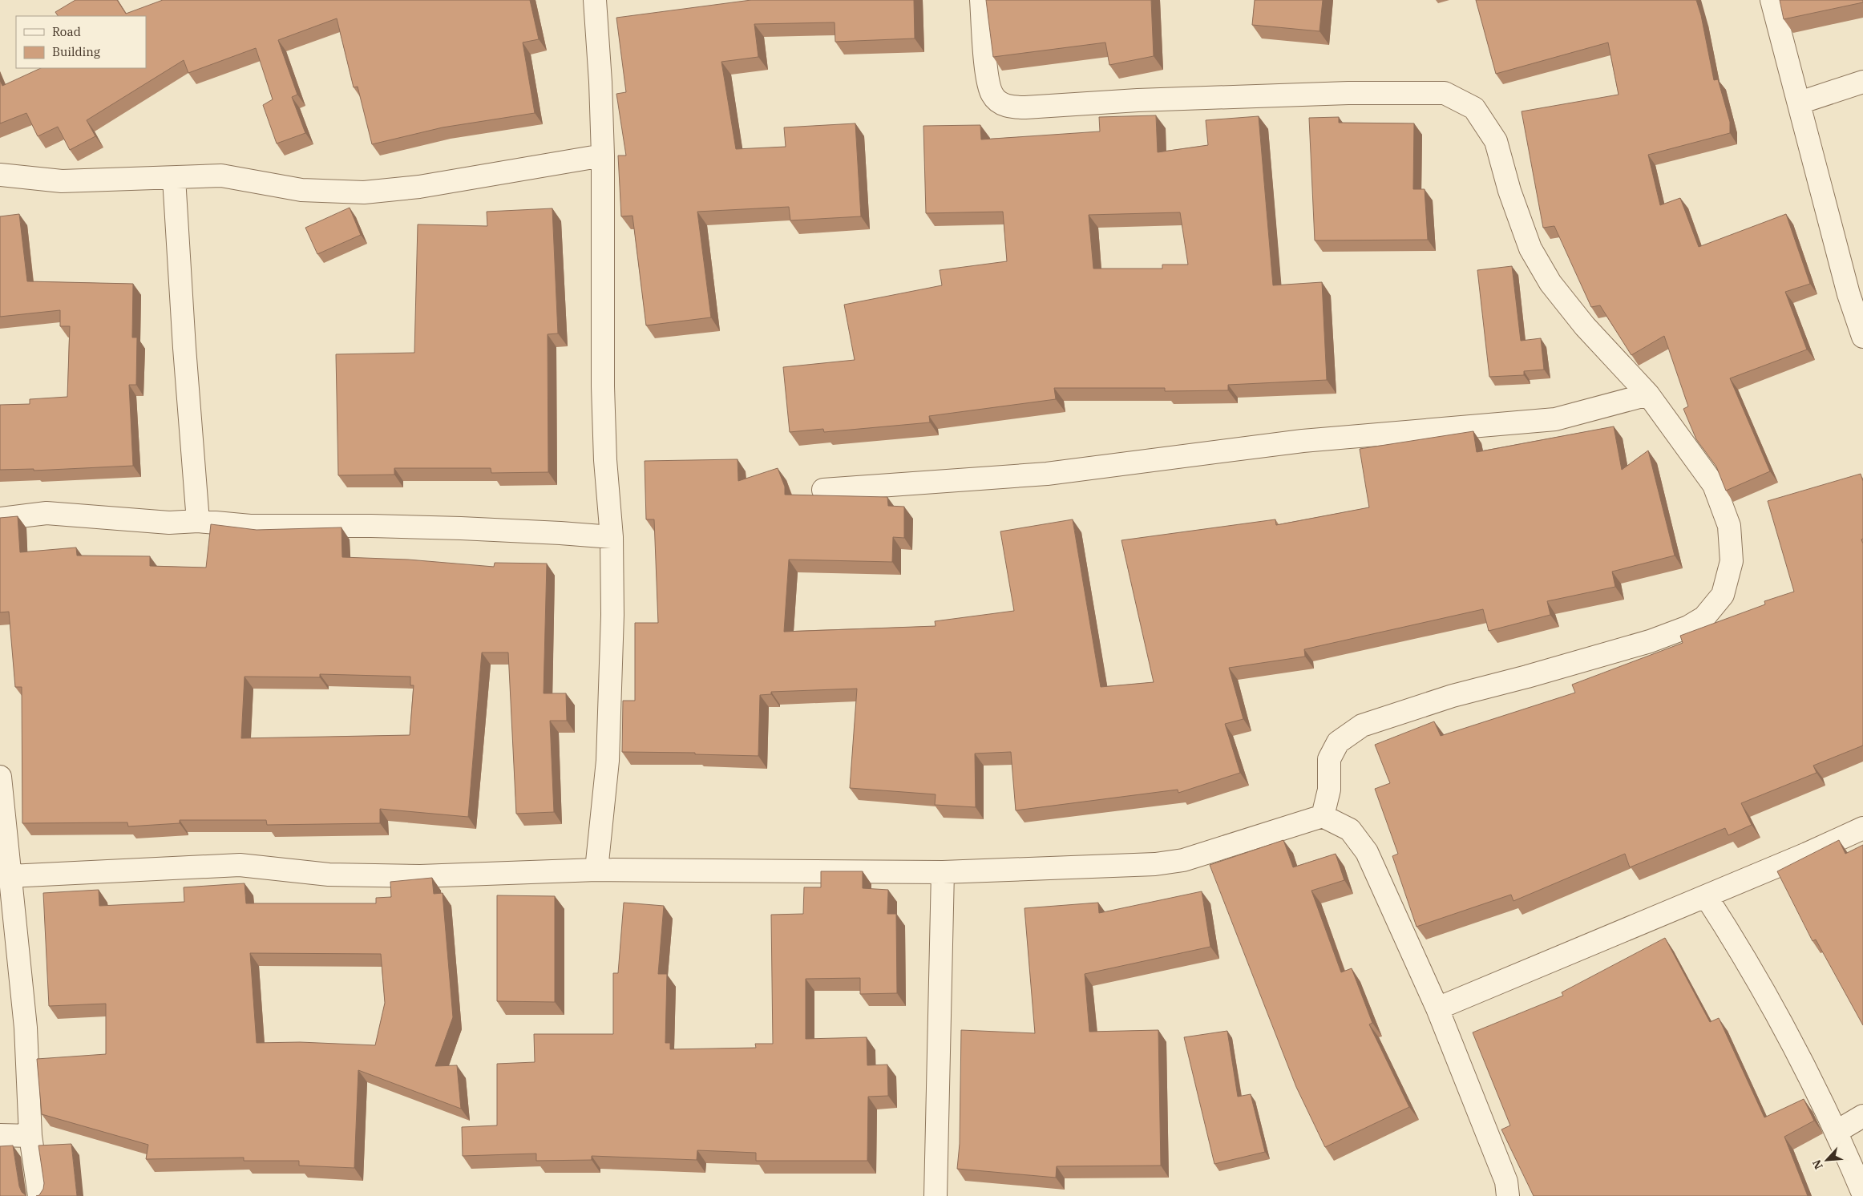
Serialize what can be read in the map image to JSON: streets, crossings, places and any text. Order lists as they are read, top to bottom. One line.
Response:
{"legend":["Road","Building"],"north":"bottom left"}
